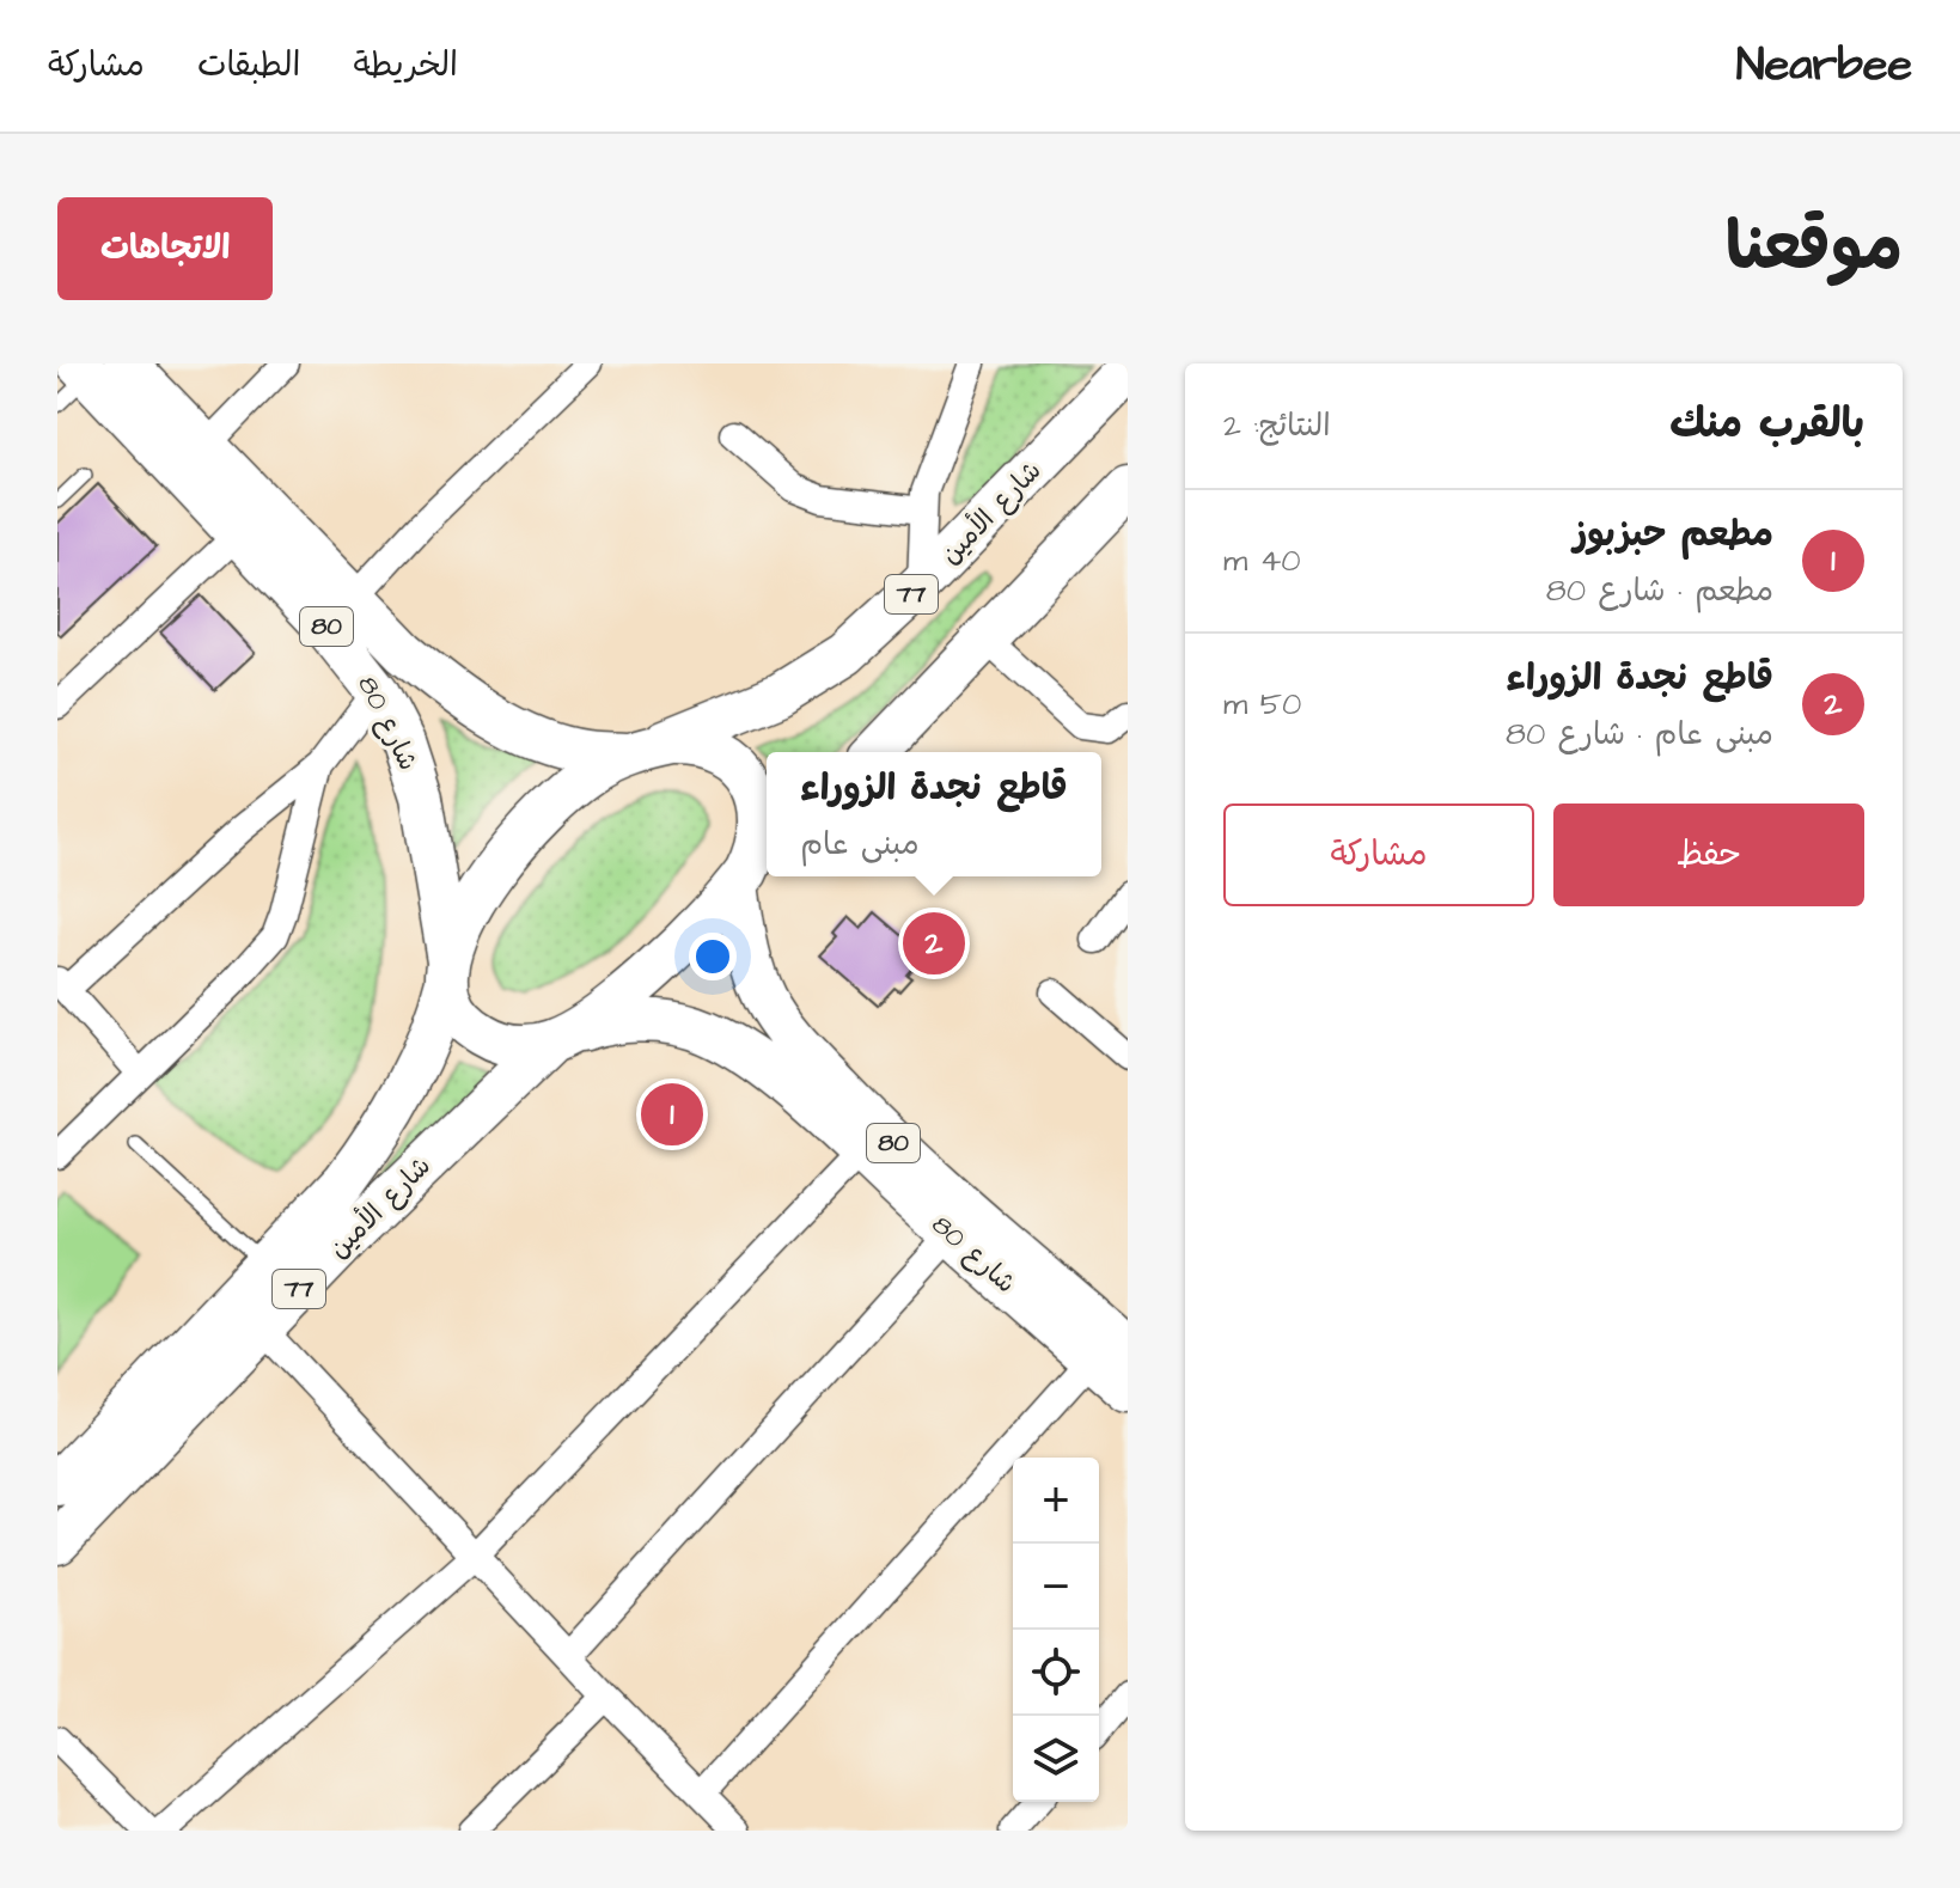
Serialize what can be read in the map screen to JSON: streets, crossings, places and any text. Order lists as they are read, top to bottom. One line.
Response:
{"streets":{"main road":["شارع الأمين","77","80","شارع 80"]},"crossings":[["شارع الأمين","شارع 80"]],"page":{"header":"Nearbee","nav":["الخريطة","الطبقات","مشاركة"],"title":"موقعنا","buttons":["الاتجاهات",["حفظ","مشاركة"]],"heading":["بالقرب منك","النتائج: 2"],"list":[{"mark":"1","name":"مطعم حبزبوز","note":"مطعم · شارع 80","value":"40 m"},{"mark":"2","name":"قاطع نجدة الزوراء","note":"مبنى عام · شارع 80","value":"50 m"}],"popup":["قاطع نجدة الزوراء","مبنى عام"],"pins":["2","1"],"map_buttons":["+","−"]}}
